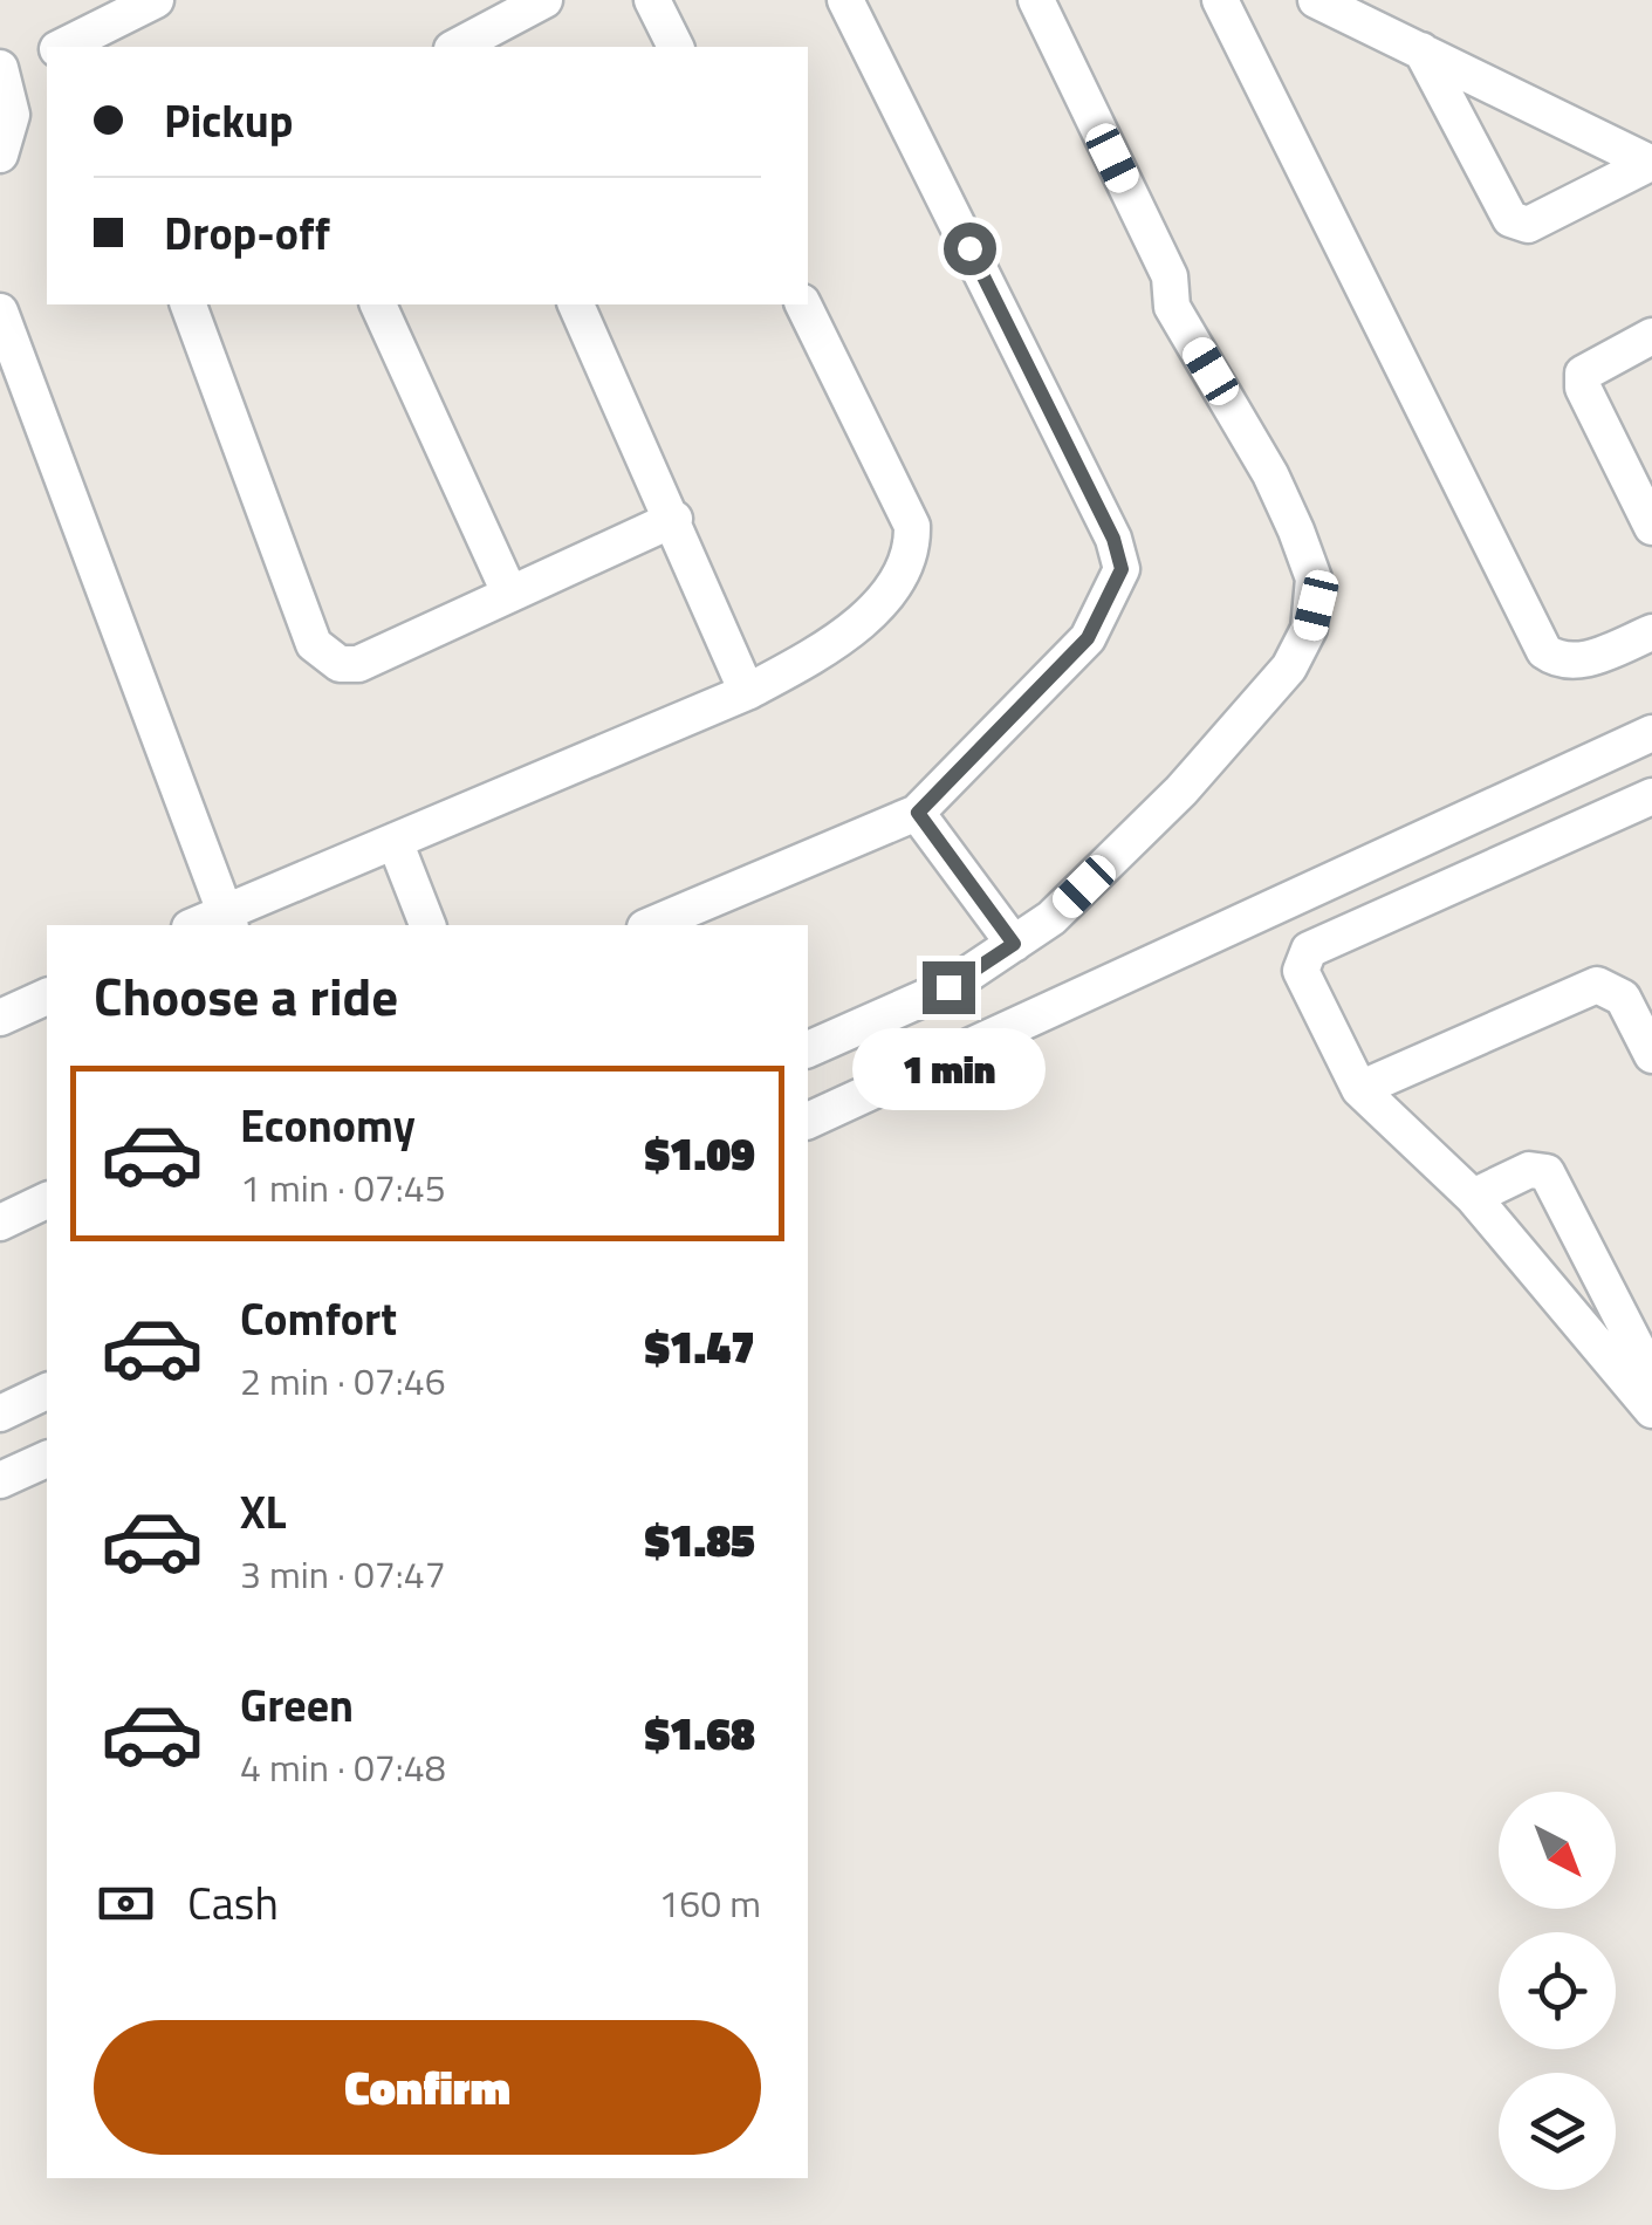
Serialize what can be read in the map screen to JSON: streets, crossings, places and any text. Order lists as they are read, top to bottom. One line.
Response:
{"north":"bottom right","page":{"banner":["Pickup","Drop-off"],"heading":"Choose a ride","bubble":"1 min","list":[{"name":"Economy","note":"1 min · 07:45","value":"$1.09"},{"name":"Comfort","note":"2 min · 07:46","value":"$1.47"},{"name":"XL","note":"3 min · 07:47","value":"$1.85"},{"name":"Green","note":"4 min · 07:48","value":"$1.68"}],"pay":["Cash","160 m"],"buttons":"Confirm"}}
